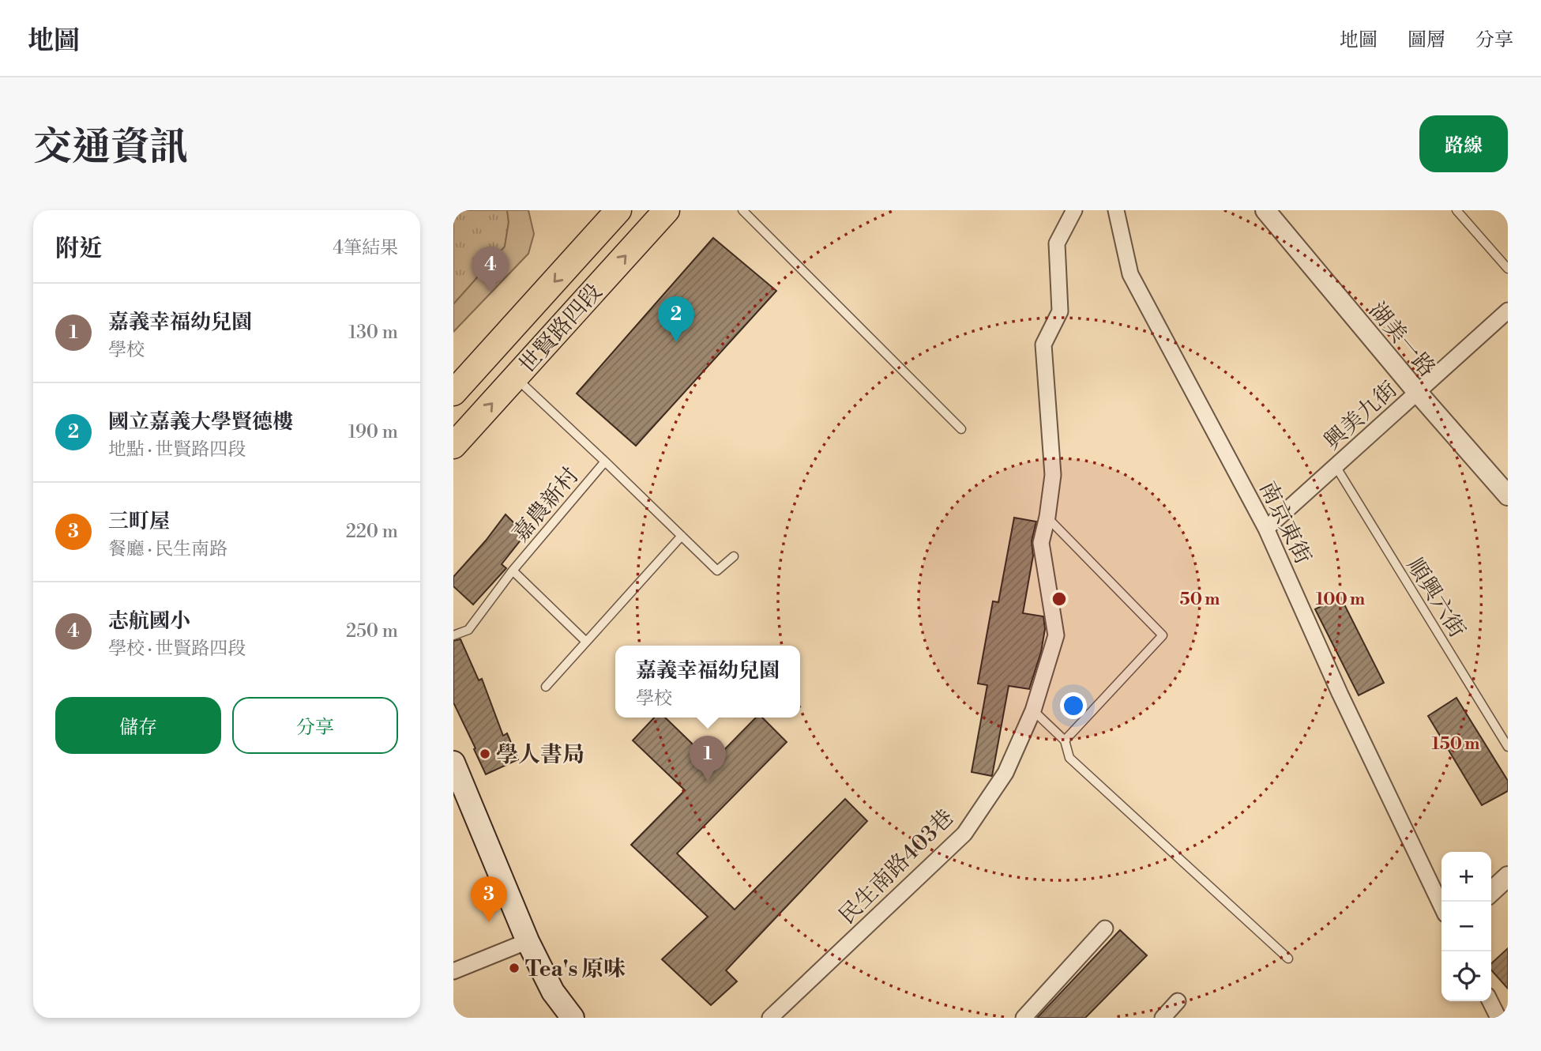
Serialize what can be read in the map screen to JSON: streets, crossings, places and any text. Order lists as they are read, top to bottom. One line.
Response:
{"streets":{"main road":["世賢路四段"],"street":["湖美一路","興美九街","南京東街","民生南路403巷"],"lane":["嘉農新村","順興六街"]},"crossings":[["湖美一路","興美九街"],["興美九街","南京東街"],["興美九街","順興六街"]],"places":["學人書局","Tea's 原味"],"page":{"header":"地圖","nav":["地圖","圖層","分享"],"title":"交通資訊","buttons":["路線",["儲存","分享"]],"heading":["附近","4筆結果"],"pins":["4","2","1","3"],"list":[{"mark":"1","name":"嘉義幸福幼兒園","note":"學校","value":"130 m"},{"mark":"2","name":"國立嘉義大學賢德樓","note":"地點 · 世賢路四段","value":"190 m"},{"mark":"3","name":"三町屋","note":"餐廳 · 民生南路","value":"220 m"},{"mark":"4","name":"志航國小","note":"學校 · 世賢路四段","value":"250 m"}],"popup":["嘉義幸福幼兒園","學校"],"map_buttons":["+","−"]},"rings":["50 m","100 m","150 m"]}
